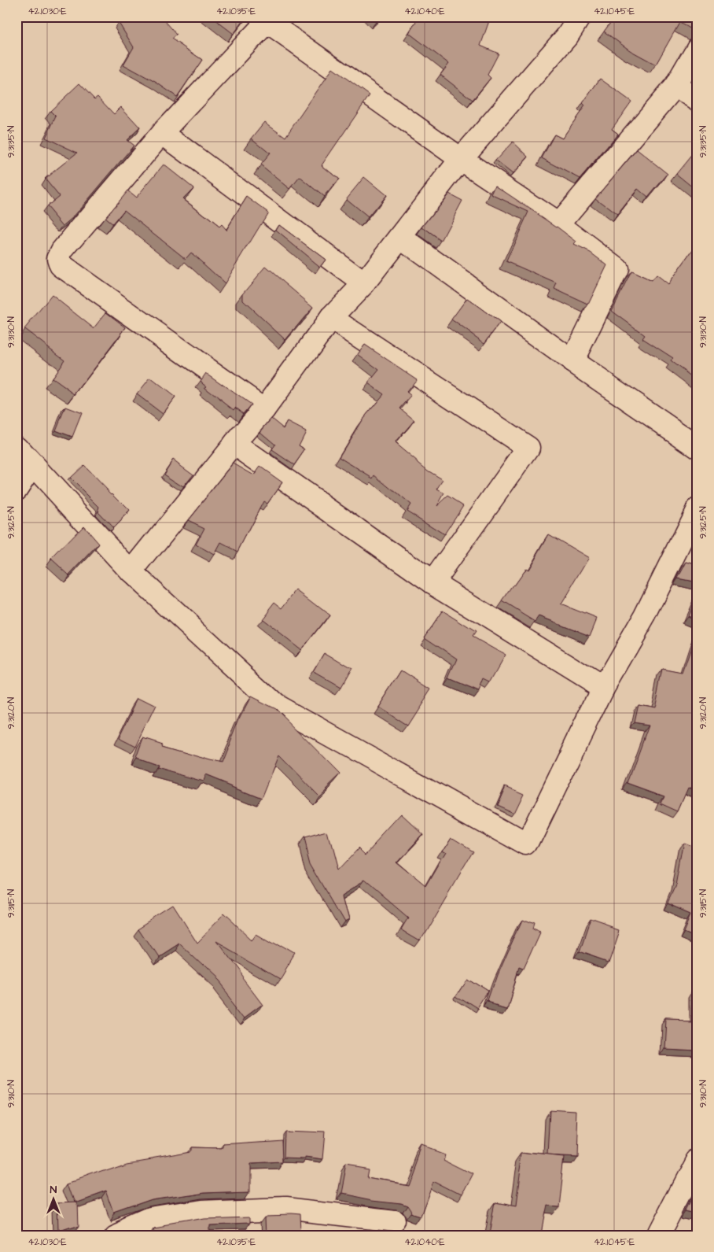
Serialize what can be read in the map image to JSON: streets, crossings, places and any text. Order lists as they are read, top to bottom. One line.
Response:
{"north":"top","coordinates":["42.1030°E","42.1035°E","42.1040°E","42.1045°E","9.3135°N","9.3130°N","9.3125°N","9.3120°N","9.3115°N","9.3110°N"]}
